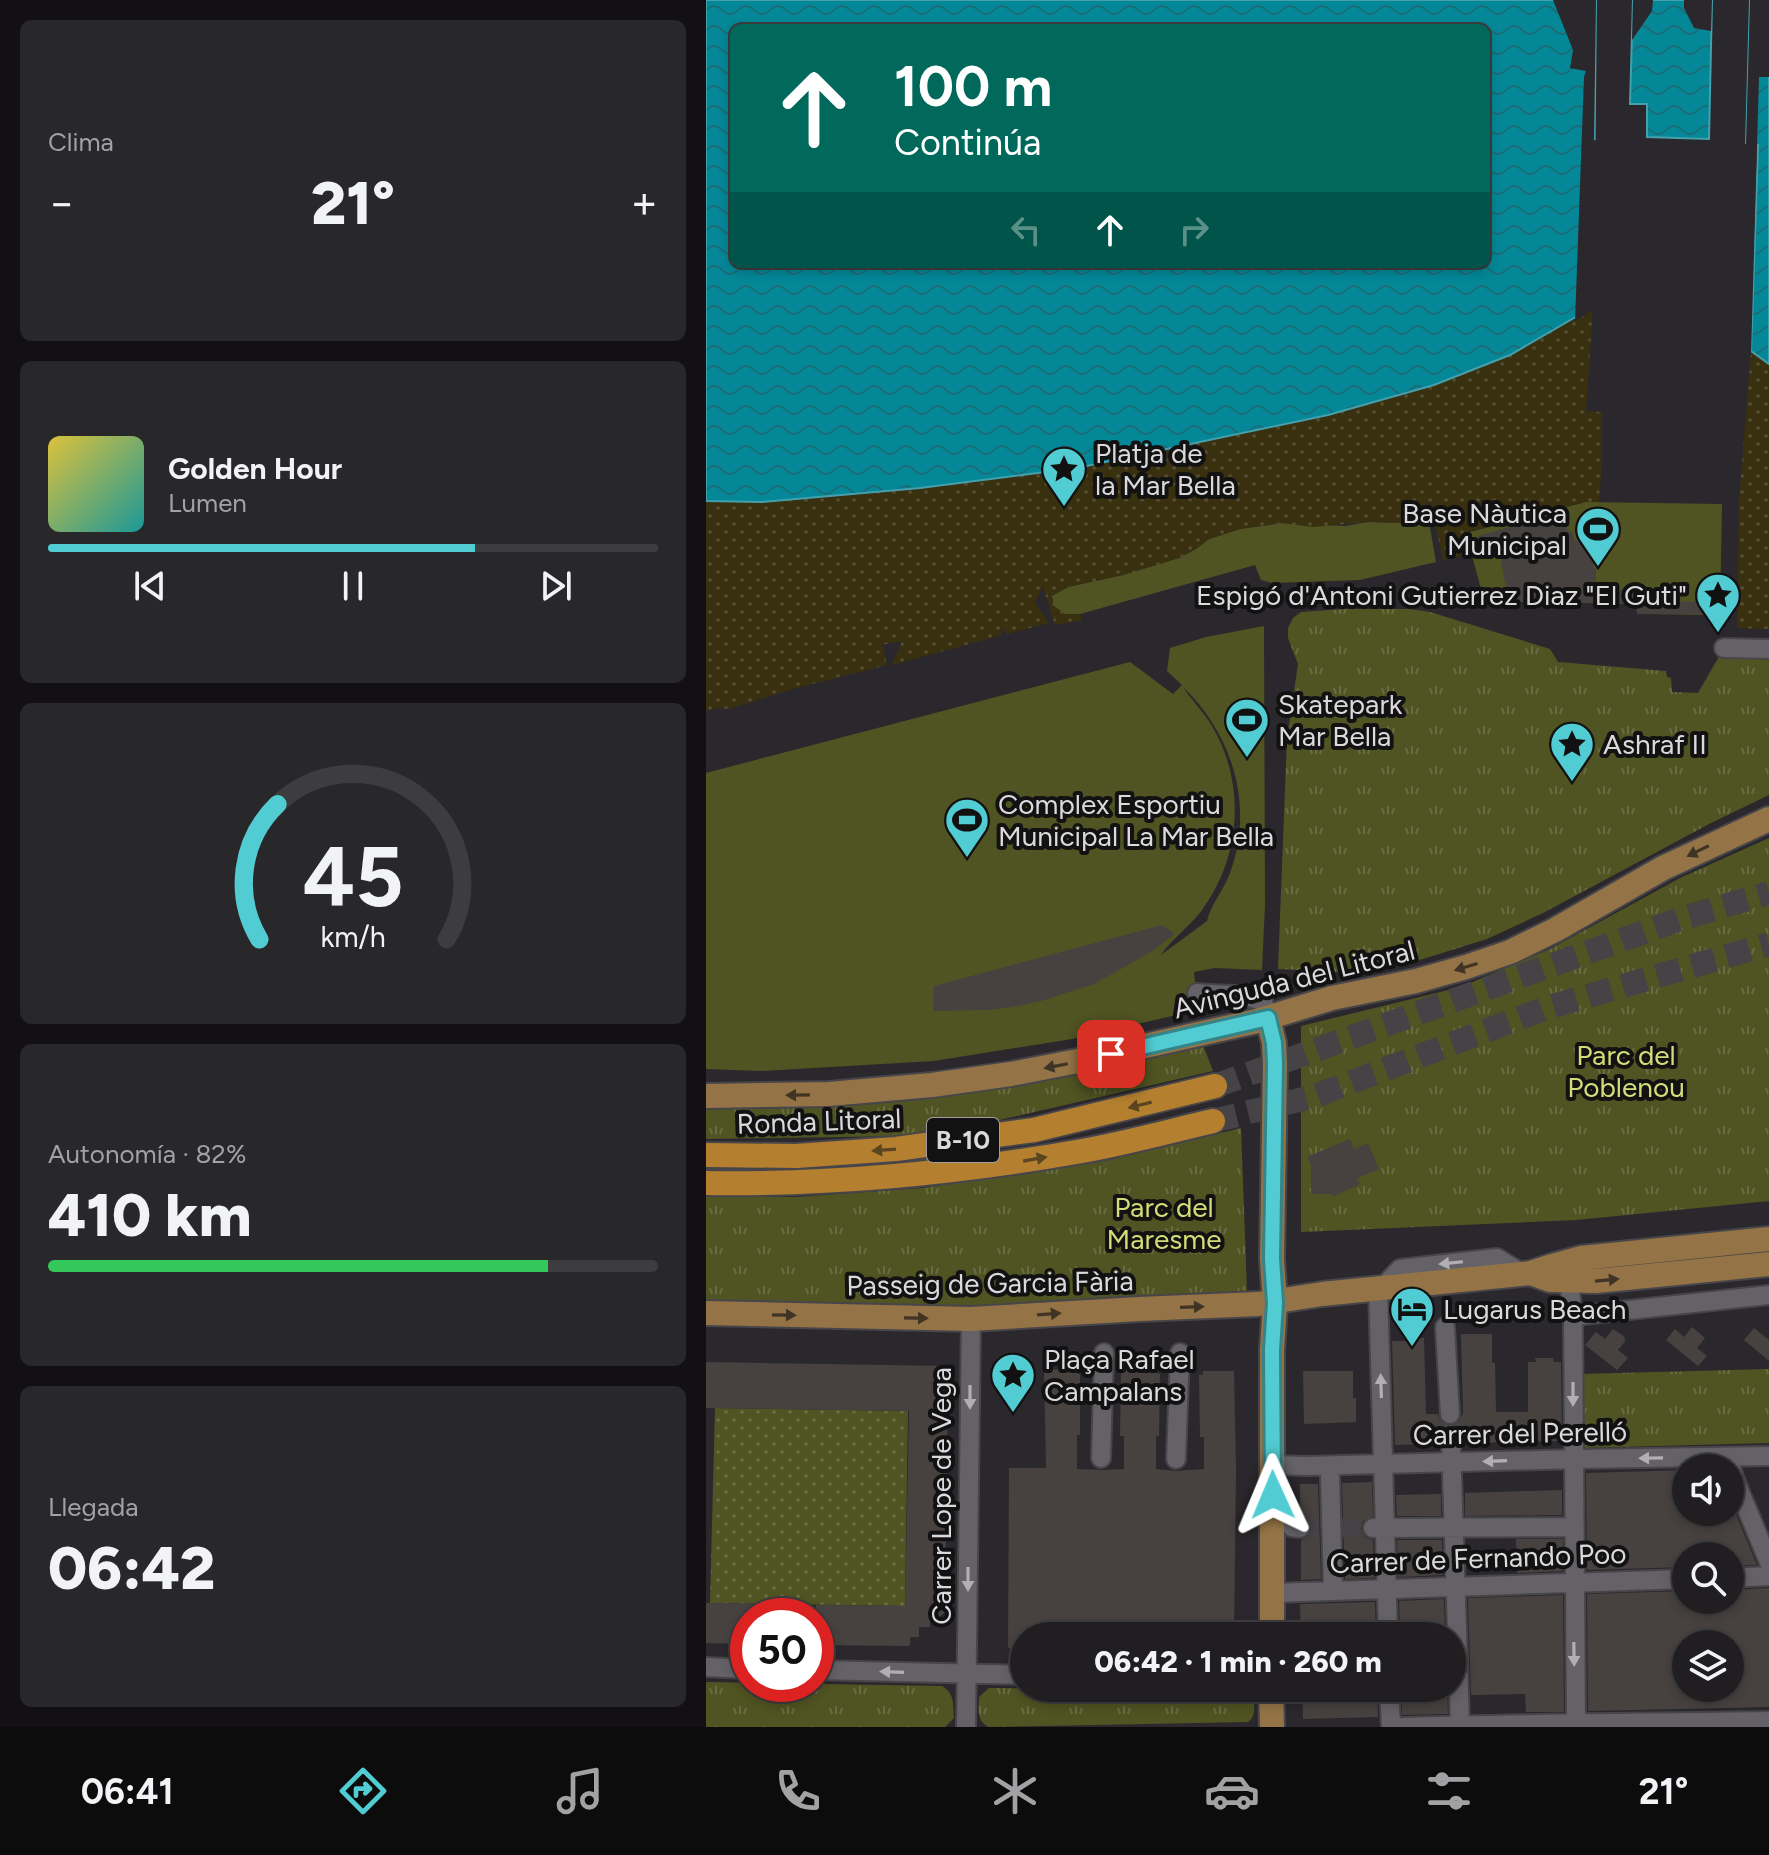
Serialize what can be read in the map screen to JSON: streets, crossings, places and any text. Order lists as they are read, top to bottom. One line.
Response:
{"streets":{"highway":["Ronda Litoral","B-10"],"main road":["Avinguda del Litoral","Passeig de Garcia Fària"],"street":["Carrer del Perelló","Carrer Lope de Vega","Carrer de Fernando Poo"]},"crossings":[["Passeig de Garcia Fària","Carrer Lope de Vega"]],"one_way":["Avinguda del Litoral","Passeig de Garcia Fària","Carrer Lope de Vega"],"parks":["Parc del Poblenou","Parc del Maresme"],"places":{"place":["Platja de la Mar Bella","Espigó d'Antoni Gutierrez Diaz \"El Guti\"","Ashraf II","Plaça Rafael Campalans"],"sports":["Base Nàutica Municipal","Skatepark Mar Bella","Complex Esportiu Municipal La Mar Bella"],"hotel":["Lugarus Beach"]},"page":{"tile":["Clima",["Autonomía · 82%","410 km"],["Llegada","06:42"]],"turn":["100 m","Continúa"],"heat":["−","21°","+"],"song":["Golden Hour","Lumen"],"limit":"50","trip":"06:42 · 1 min · 260 m","tabs":["06:41","21°"],"gauge":["45","km/h"]}}
